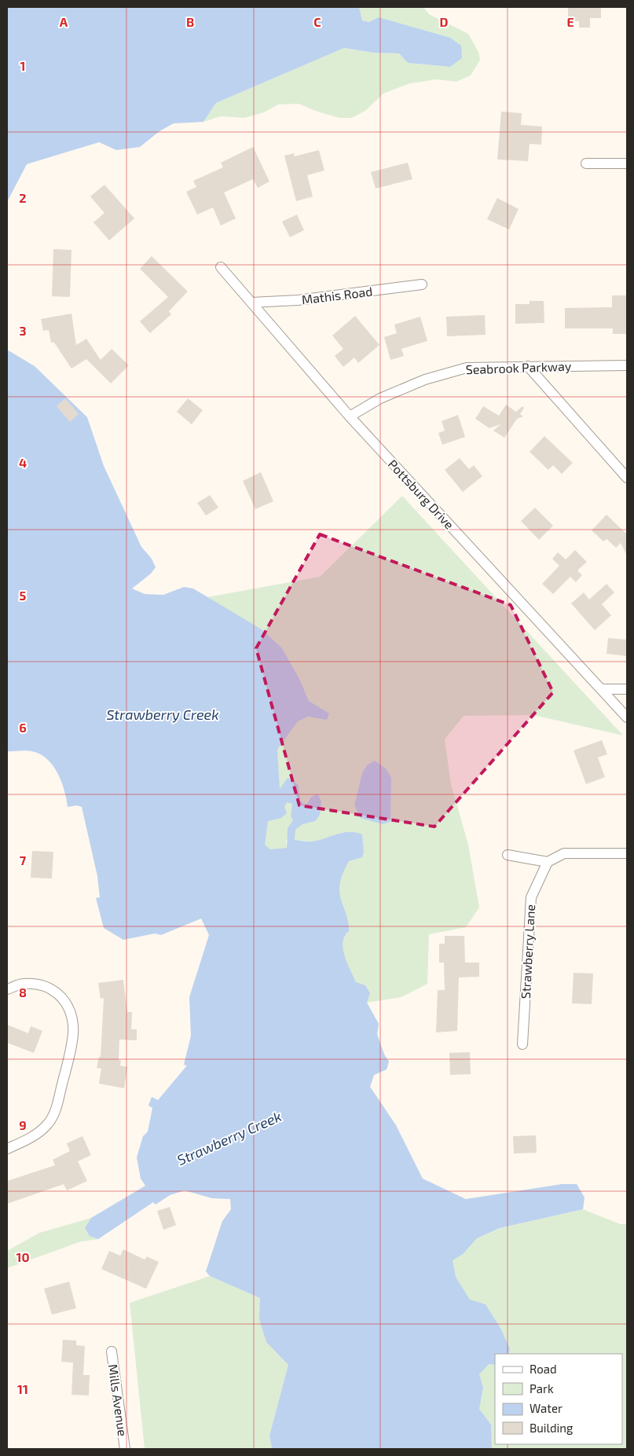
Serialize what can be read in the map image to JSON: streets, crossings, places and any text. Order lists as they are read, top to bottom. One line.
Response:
{"streets":{"street":["Mathis Road","Seabrook Parkway","Pottsburg Drive","Strawberry Lane","Mills Avenue"]},"crossings":[["Mathis Road","Pottsburg Drive"],["Seabrook Parkway","Pottsburg Drive"]],"water":["Strawberry Creek"],"legend":["Road","Park","Water","Building"],"grid":{"columns":["A","B","C","D","E"],"rows":["1","2","3","4","5","6","7","8","9","10","11"]}}
